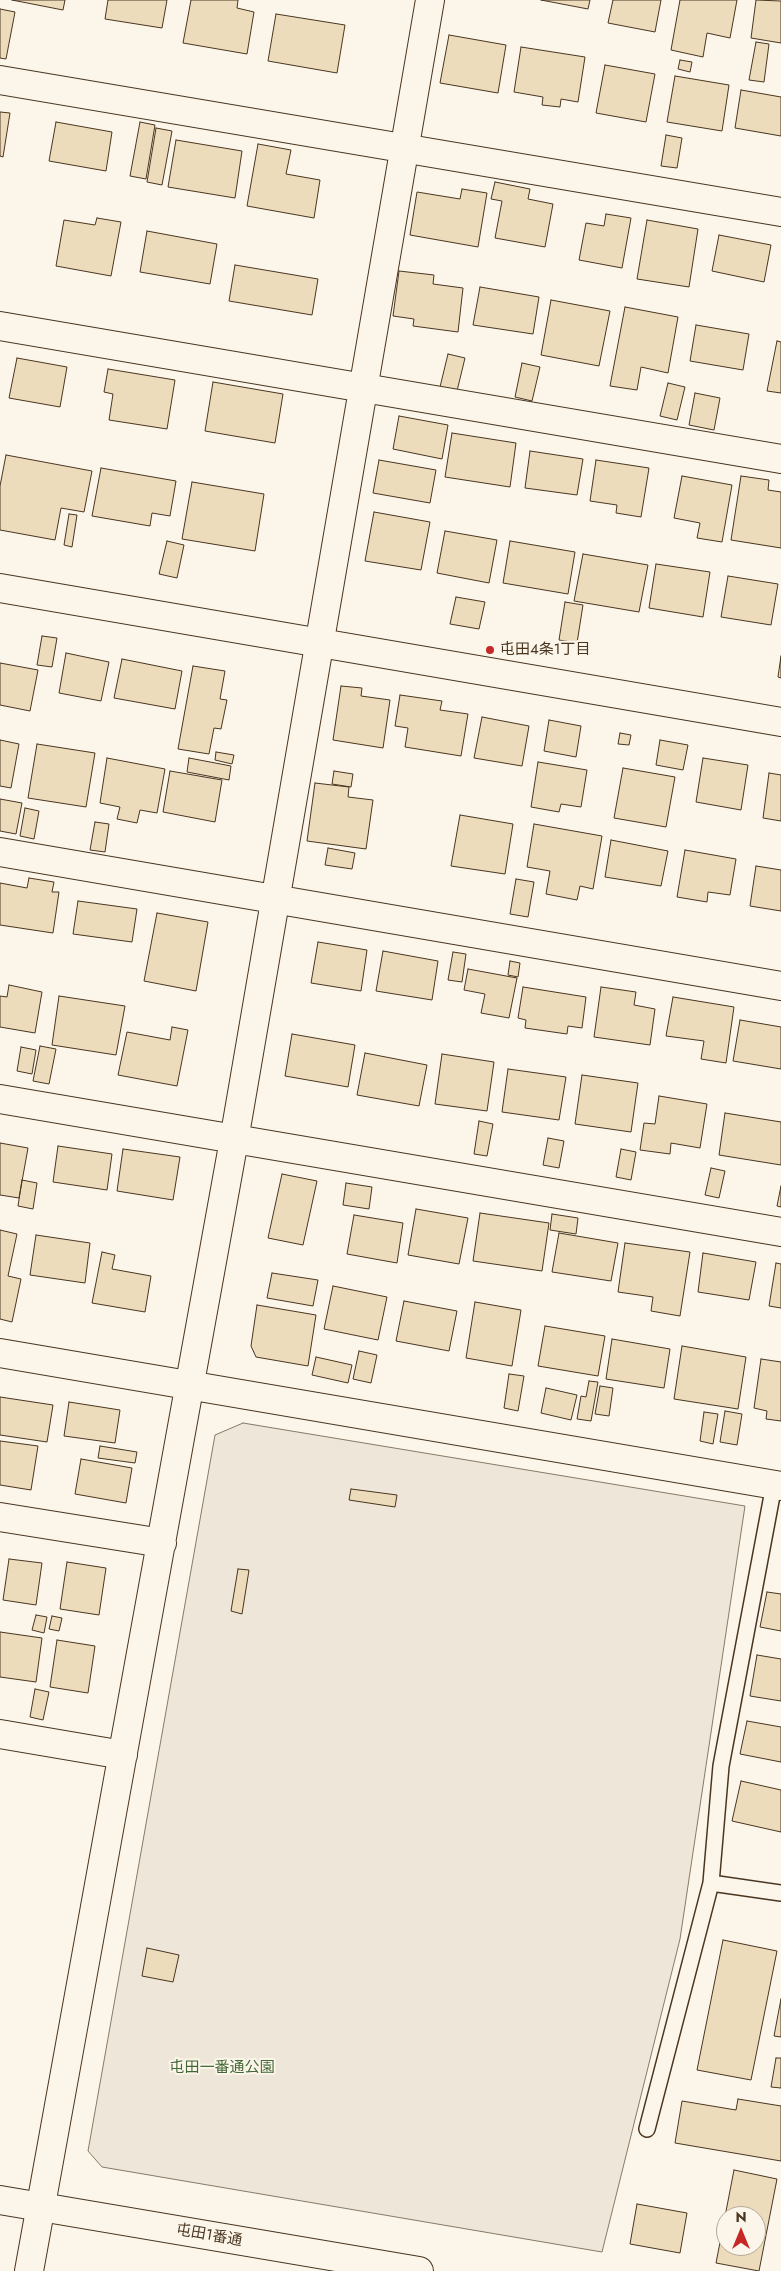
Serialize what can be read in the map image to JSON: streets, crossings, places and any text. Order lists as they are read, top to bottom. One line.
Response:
{"streets":{"street":["屯田1番通"]},"parks":["屯田一番通公園"],"places":["屯田4条1丁目"],"north":"top"}
